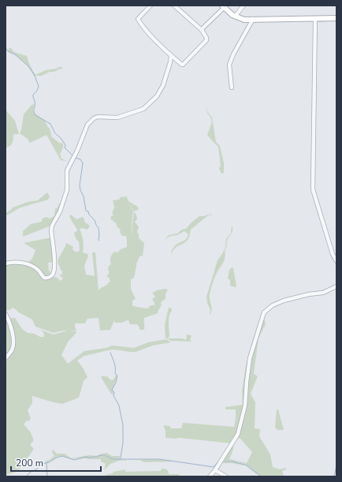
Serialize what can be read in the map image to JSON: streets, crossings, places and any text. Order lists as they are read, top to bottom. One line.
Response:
{"scale_bar":"200 m"}
